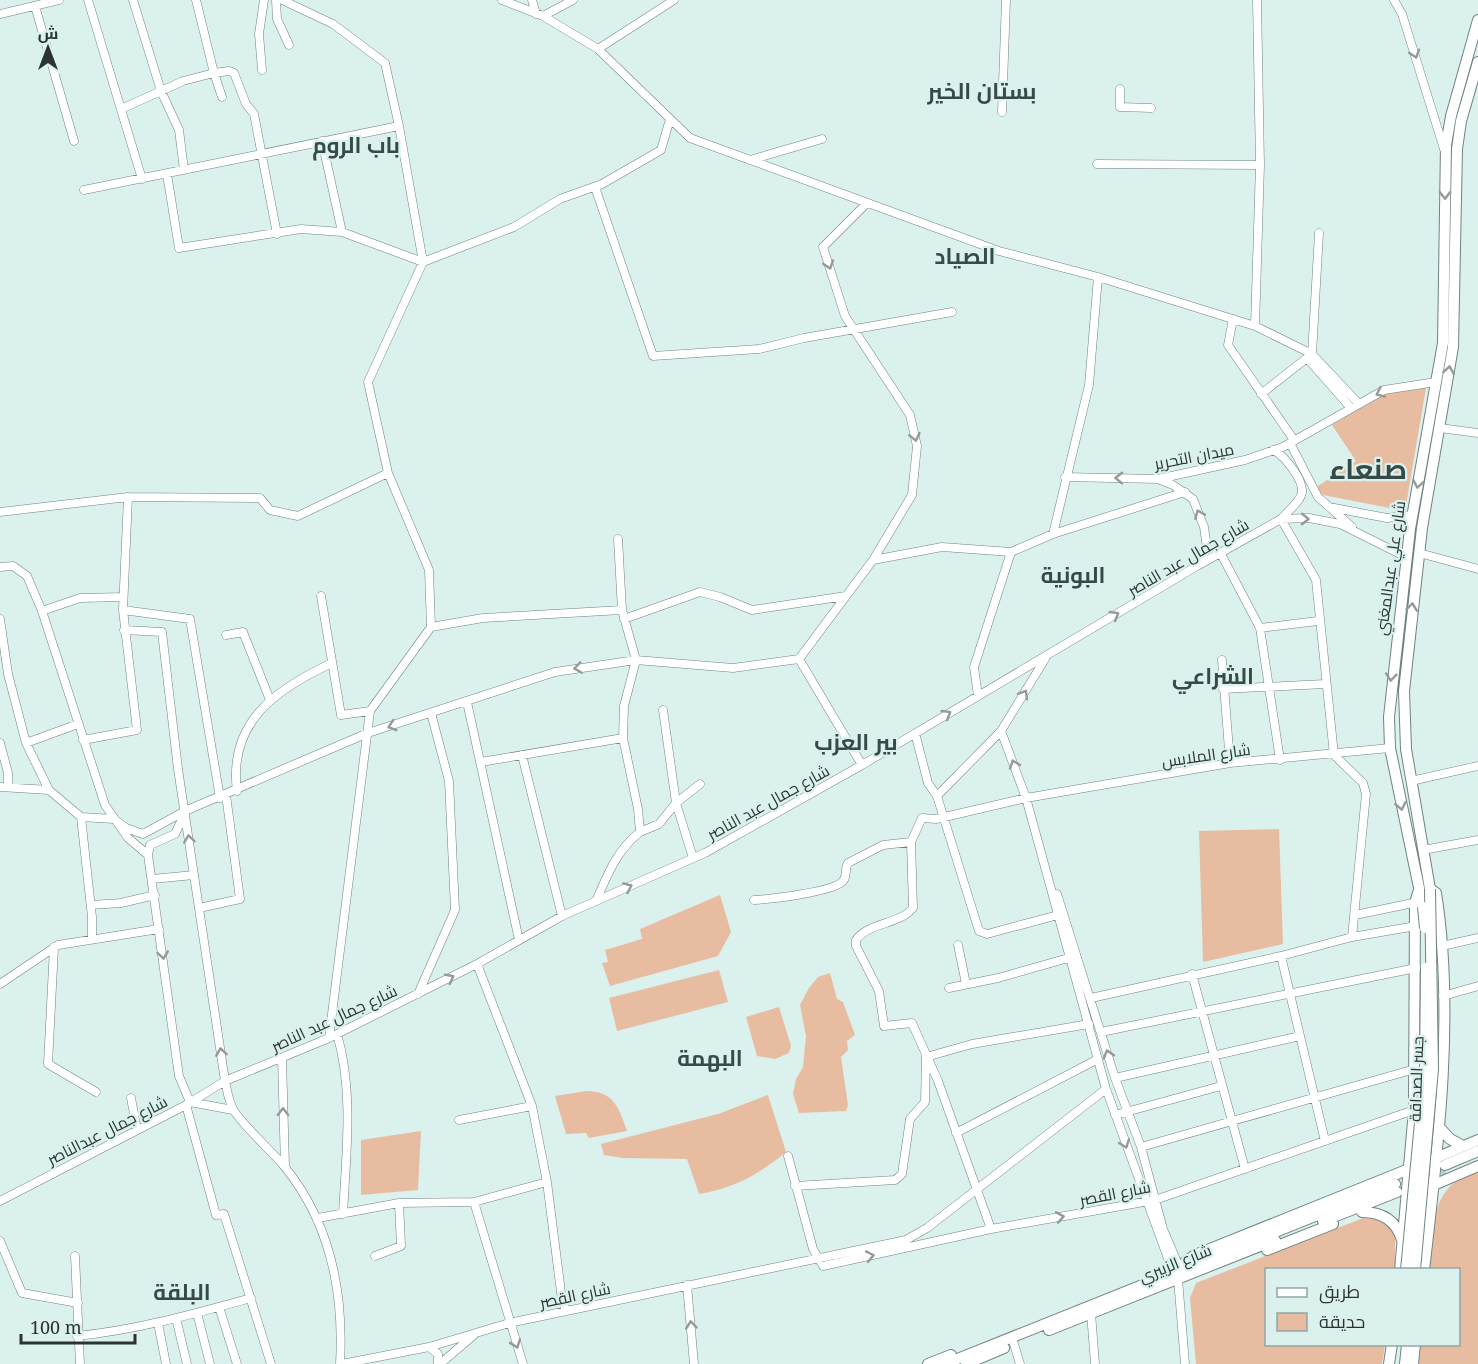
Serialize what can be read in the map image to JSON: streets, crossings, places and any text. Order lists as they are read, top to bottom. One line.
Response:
{"streets":{"main road":["شارع علي عبدالمغني","جسر الصداقة","شارع الزبيري"],"street":["ميدان التحرير","شارع جمال عبد الناصر","شارع الملابس","شارع جمال عبدالناصر","شارع القصر"]},"crossings":[["ميدان التحرير","شارع علي عبدالمغني"],["شارع جمال عبد الناصر","شارع جمال عبدالناصر"],["شارع علي عبدالمغني","شارع الملابس"],["شارع علي عبدالمغني","جسر الصداقة"]],"one_way":["شارع جمال عبد الناصر"],"districts":["بستان الخير","باب الروم","الصياد","صنعاء","البونية","الشراعي","بير العزب","البهمة","البلقة"],"legend":["طريق","حديقة"],"scale_bar":"100 m","north":"top"}
